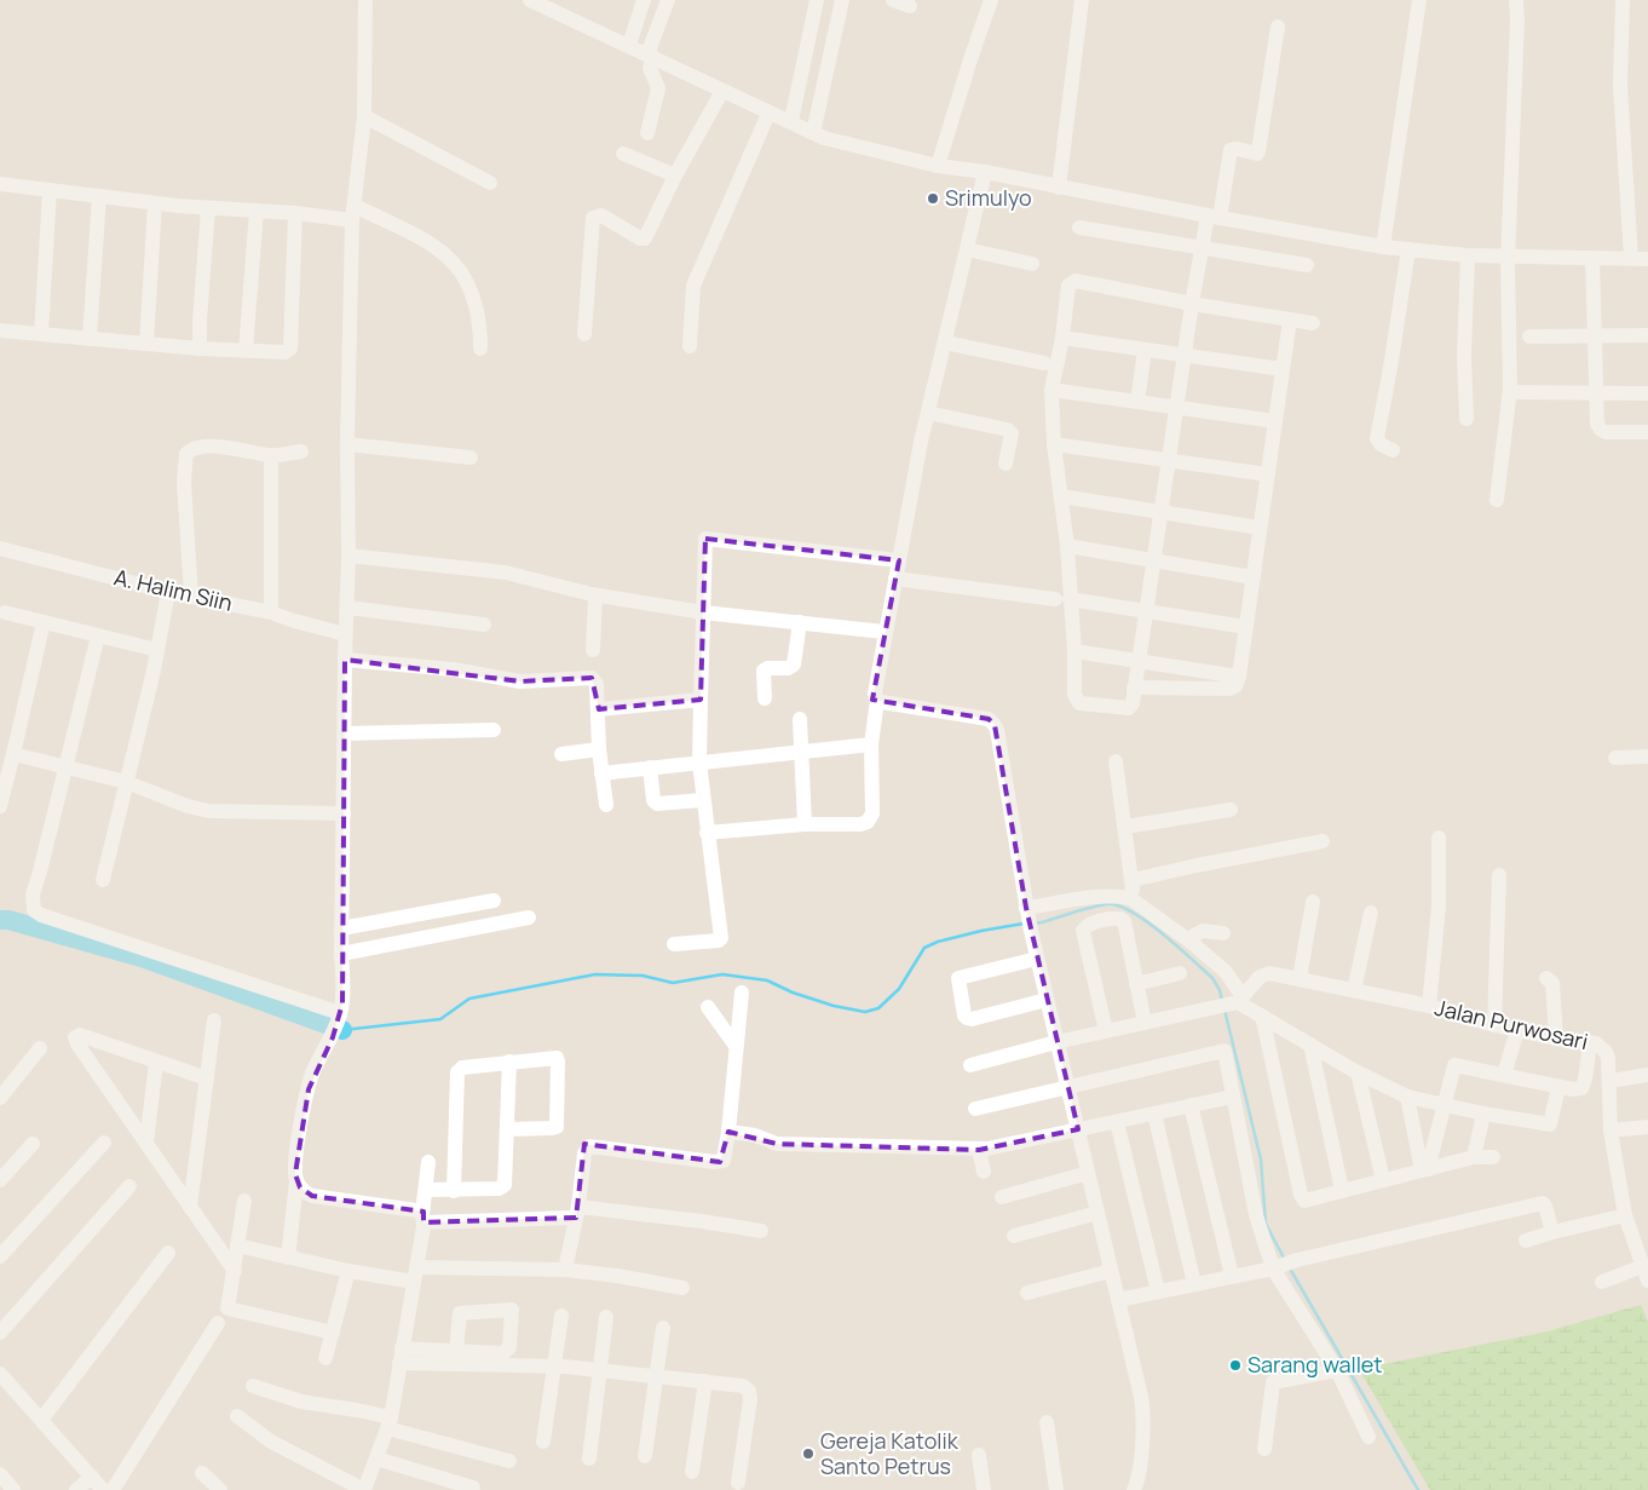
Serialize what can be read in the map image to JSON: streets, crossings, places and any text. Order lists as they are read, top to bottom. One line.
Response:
{"streets":{"street":["A. Halim Siin","Jalan Purwosari"]},"places":["Srimulyo","Sarang wallet","Gereja Katolik Santo Petrus"]}
